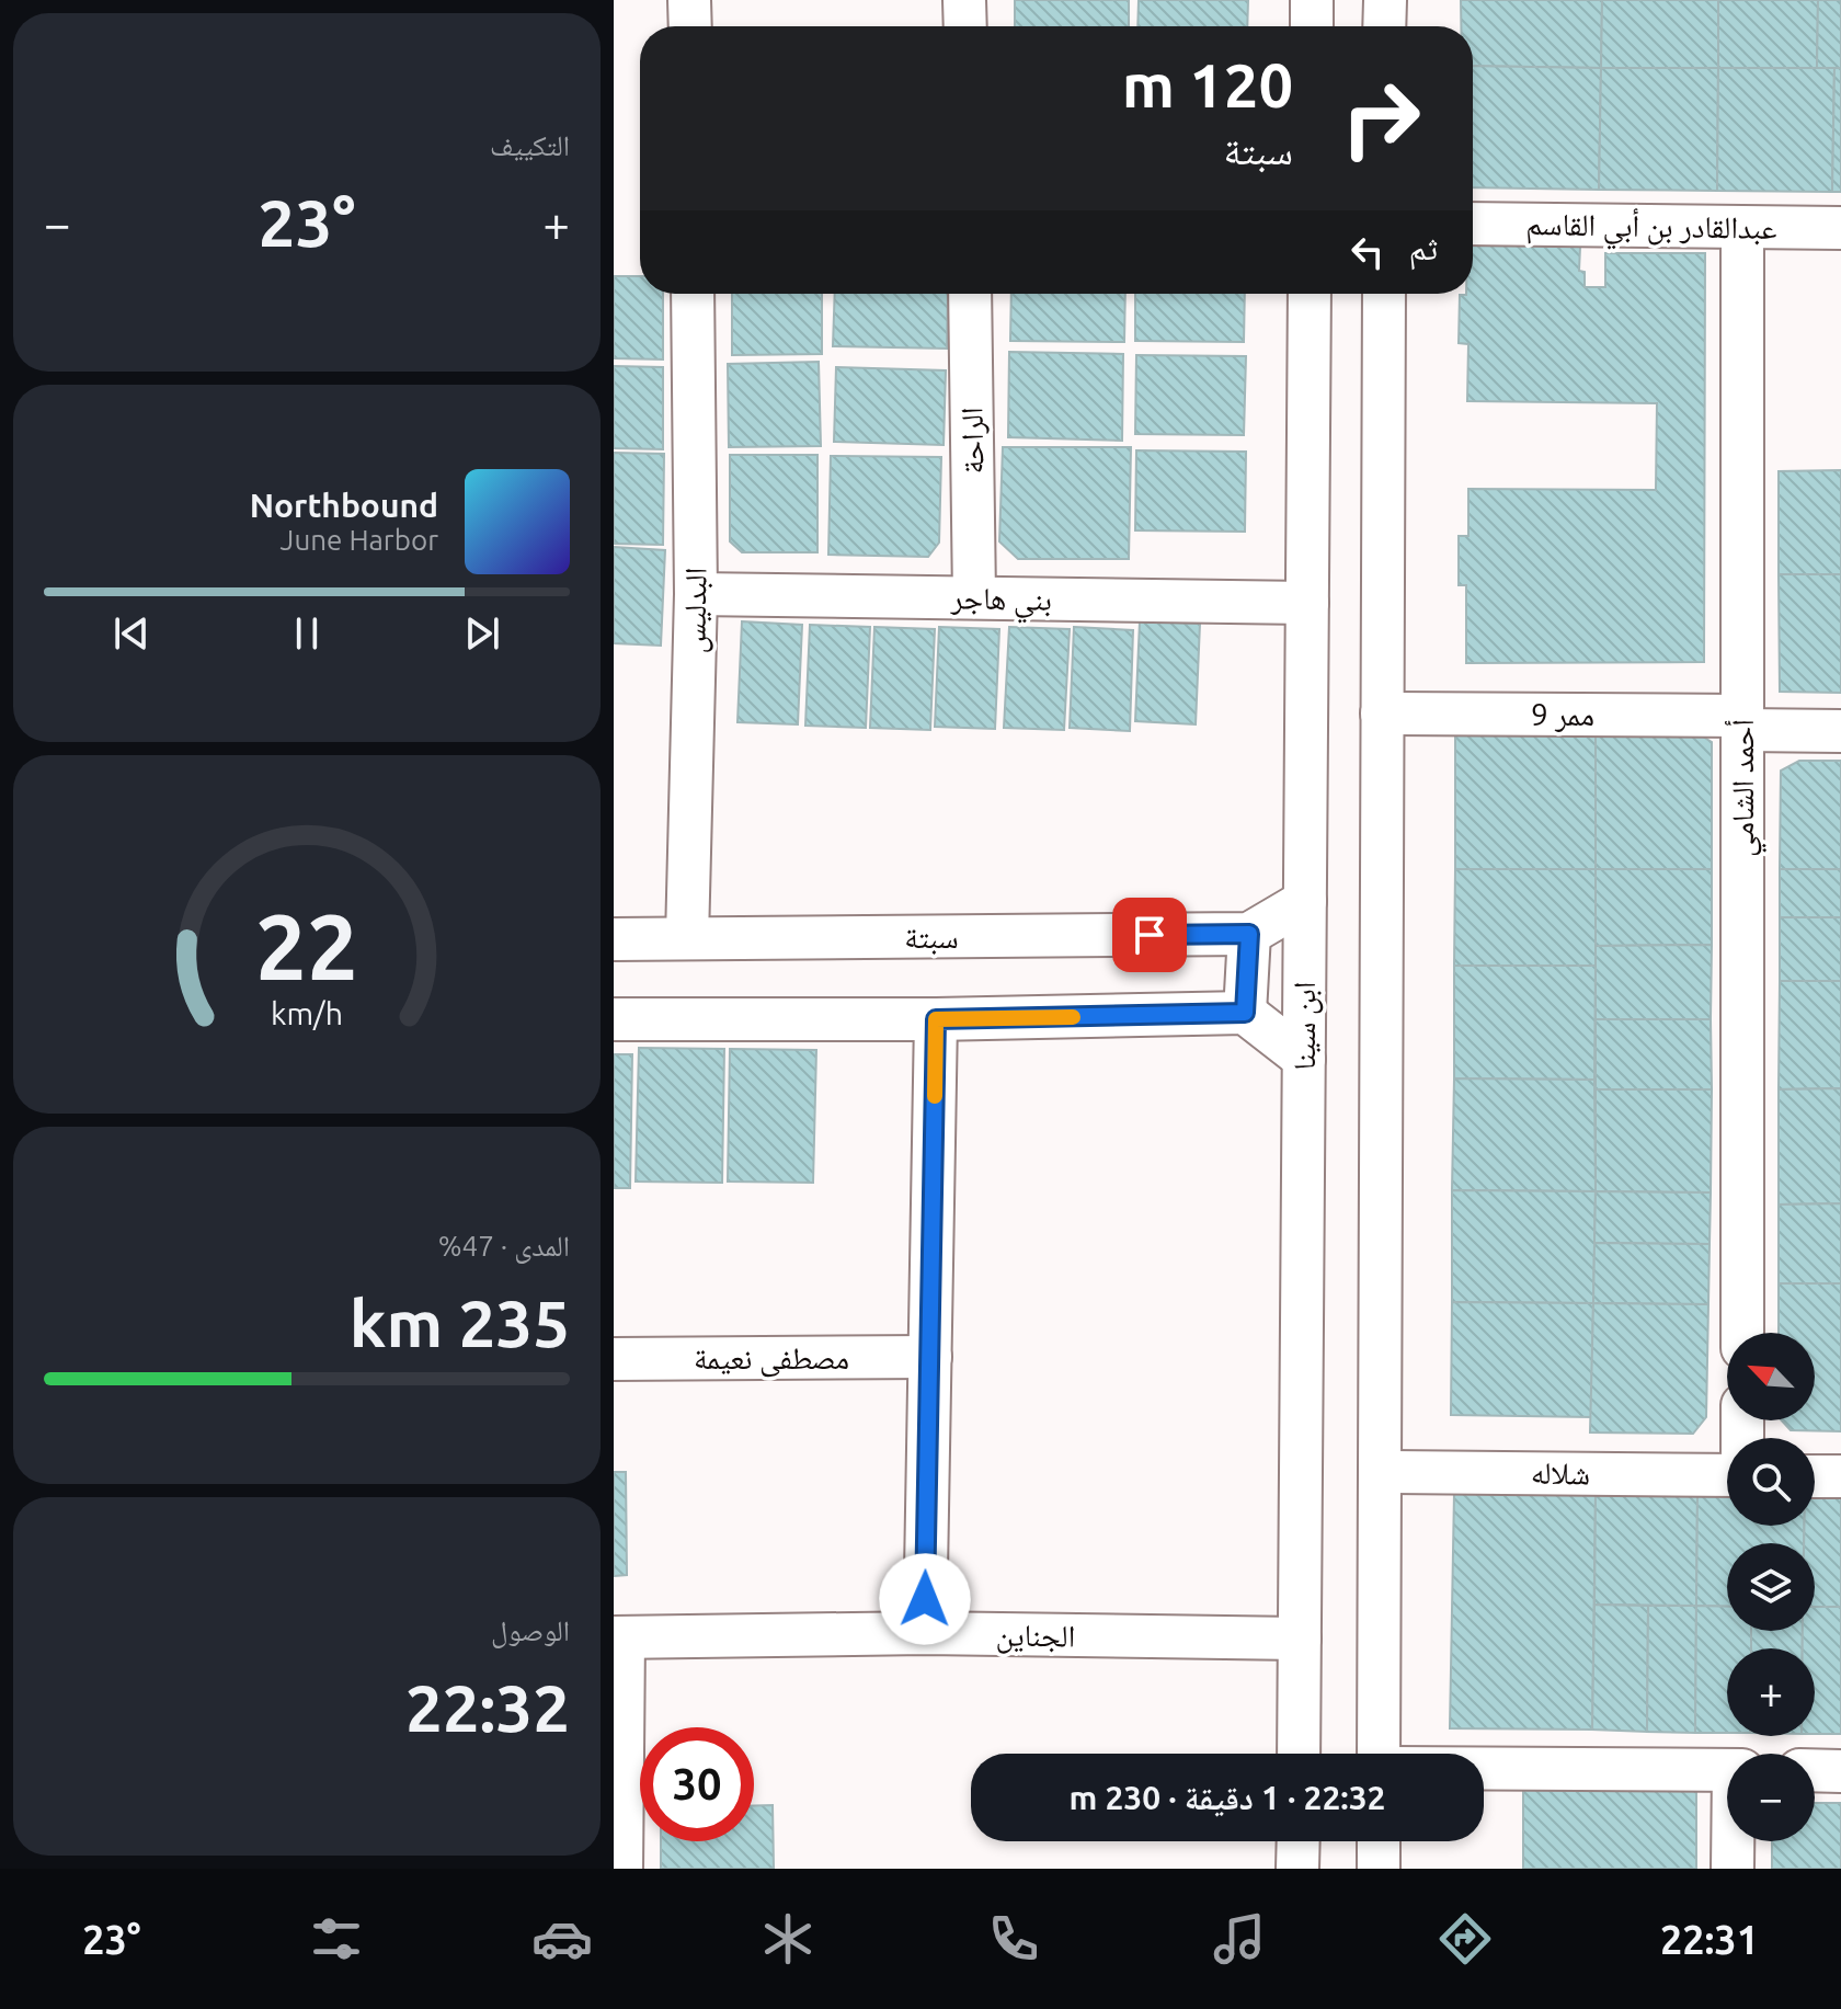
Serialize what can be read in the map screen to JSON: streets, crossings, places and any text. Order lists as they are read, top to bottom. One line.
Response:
{"streets":{"street":["عبدالقادر بن أبي القاسم","الراحة","بني هاجر","البدليس","ممر 9","أحمد الشامي","سبتة","ابن سينا","مصطفى نعيمة","شلاله","الجناين"]},"crossings":[["عبدالقادر بن أبي القاسم","أحمد الشامي"],["الراحة","بني هاجر"],["بني هاجر","البدليس"],["بني هاجر","ابن سينا"],["البدليس","سبتة"],["ممر 9","أحمد الشامي"],["ابن سينا","الجناين"]],"north":"top left","page":{"tile":["التكييف",["المدى · 47%","235 km"],["الوصول","22:32"]],"turn":["120 m","سبتة"],"heat":["−","23°","+"],"then":"ثم","song":["Northbound","June Harbor"],"map_buttons":["+","−"],"limit":"30","trip":"22:32 · 1 دقيقة · 230 m","tabs":["22:31","23°"],"gauge":["22","km/h"]}}
